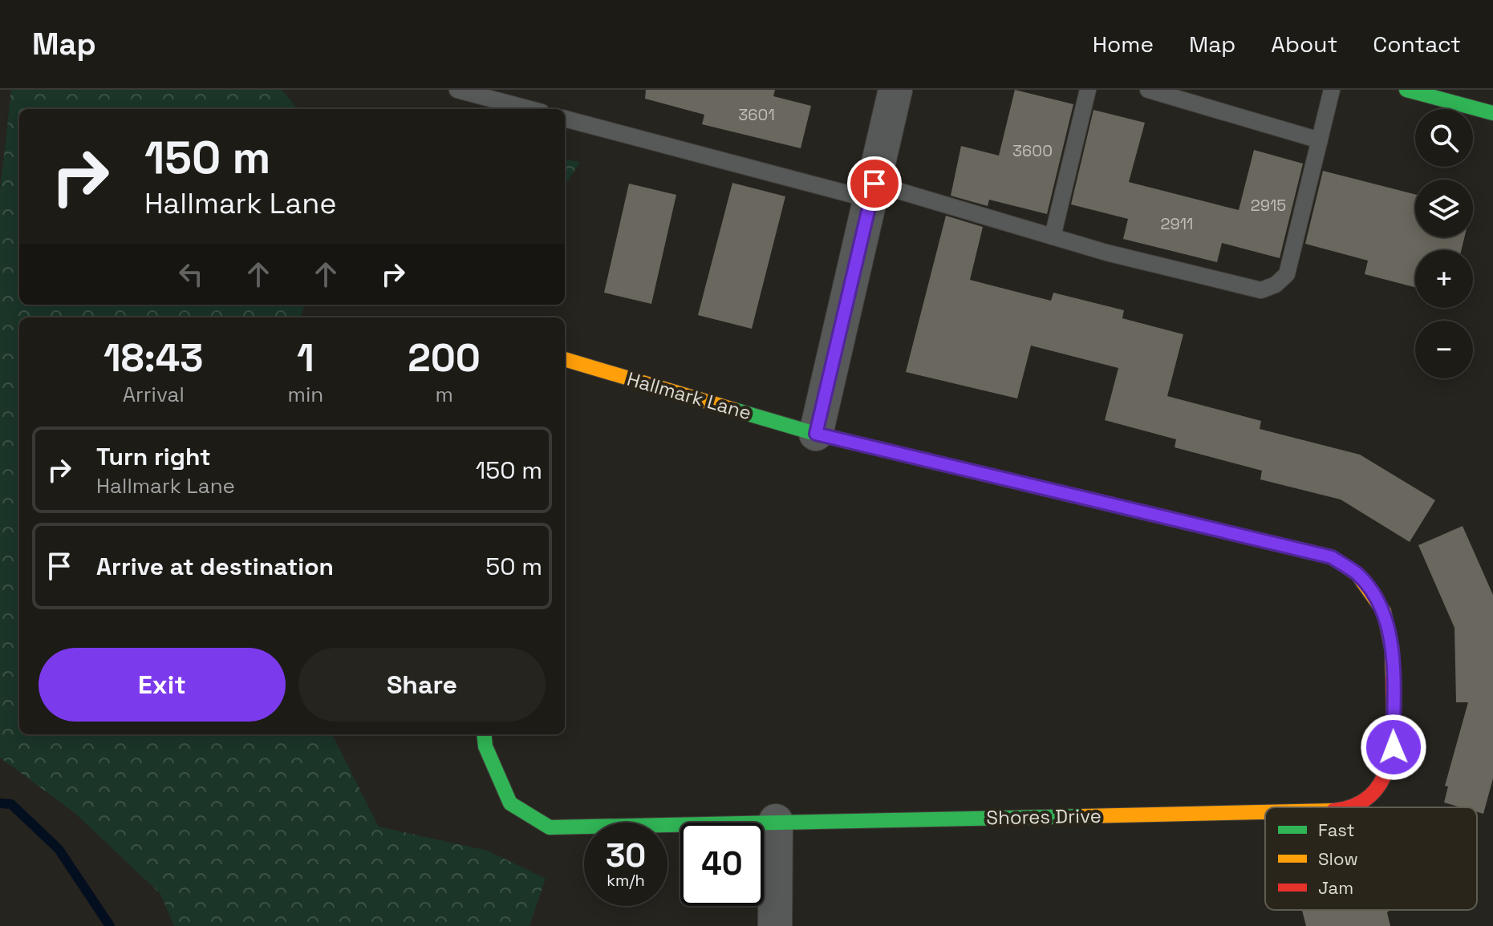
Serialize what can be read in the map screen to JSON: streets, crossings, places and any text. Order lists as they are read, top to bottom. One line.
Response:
{"streets":{"street":["Hallmark Lane","Shores Drive"]},"house_numbers":["3601","3600","2915","2911"],"legend":["Fast","Slow","Jam"],"page":{"header":"Map","nav":["Home","Map","About","Contact"],"map_buttons":["+","−"],"turn":["150 m","Hallmark Lane"],"eta":["18:43","Arrival","1","min","200","m"],"list":[{"name":"Turn right","note":"Hallmark Lane","value":"150 m"},{"name":"Arrive at destination","value":"50 m"}],"buttons":["Exit","Share"],"speed":"30 km/h","limit":"40"}}
